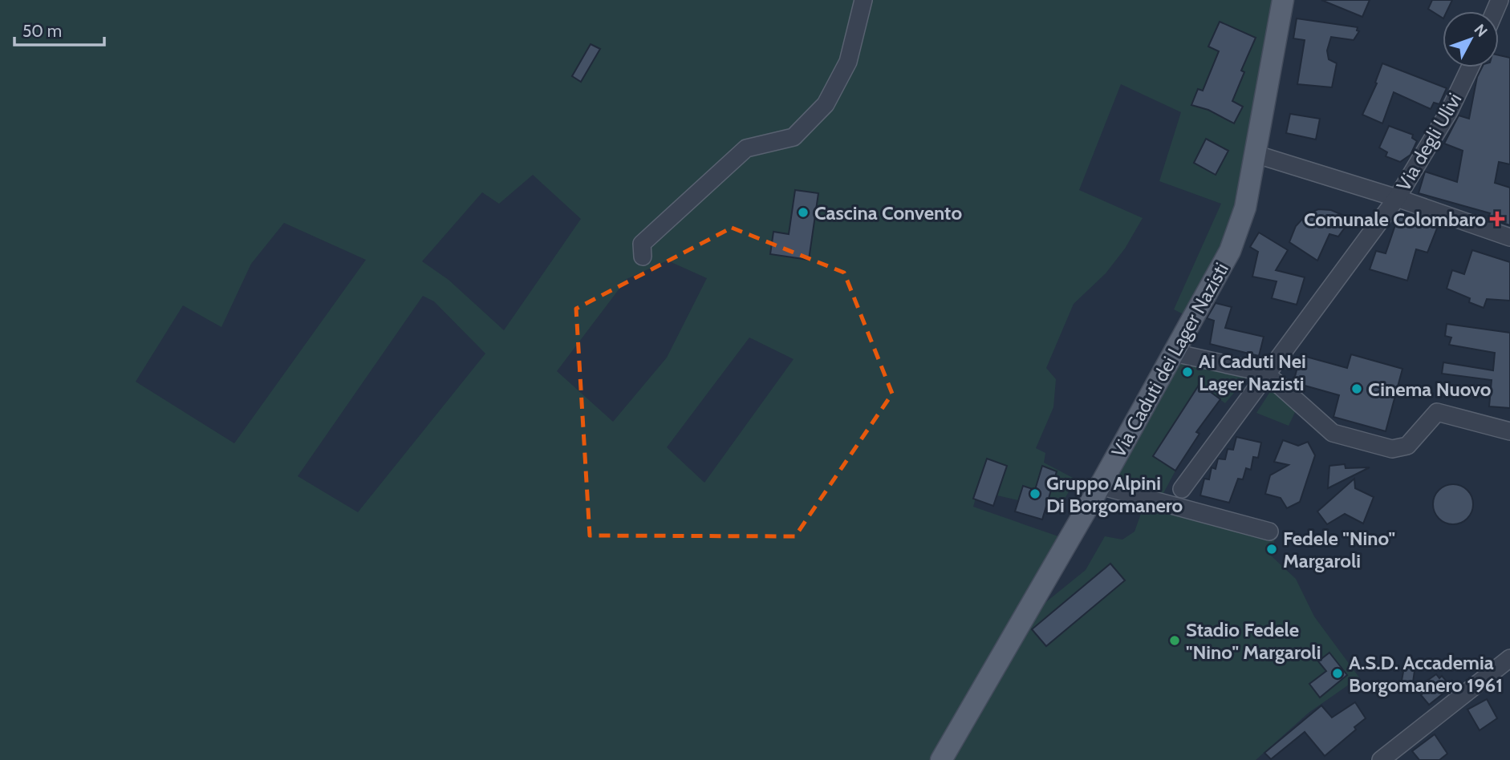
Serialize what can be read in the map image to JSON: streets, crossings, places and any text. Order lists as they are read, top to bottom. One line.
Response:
{"streets":{"main road":["Via Caduti dei Lager Nazisti"],"street":["Via degli Ulivi"]},"places":{"other":["Cascina Convento","Ai Caduti Nei Lager Nazisti","Cinema Nuovo","Gruppo Alpini Di Borgomanero","Fedele \"Nino\" Margaroli","Stadio Fedele \"Nino\" Margaroli","A.S.D. Accademia Borgomanero 1961"],"health":["Comunale Colombaro"]},"scale_bar":"50 m","north":"top right"}
